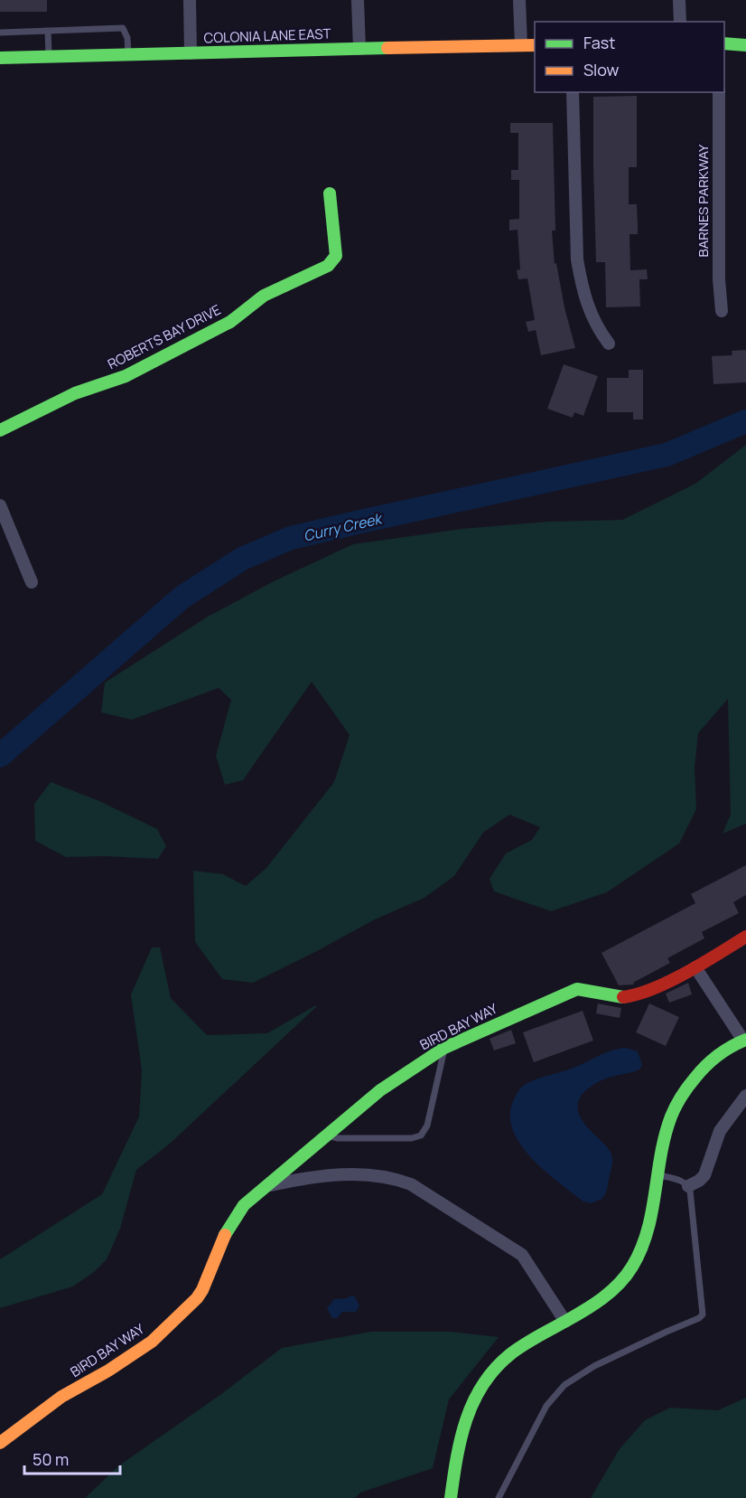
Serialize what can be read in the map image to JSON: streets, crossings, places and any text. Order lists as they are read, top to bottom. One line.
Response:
{"streets":{"street":["COLONIA LANE EAST","BARNES PARKWAY","ROBERTS BAY DRIVE","BIRD BAY WAY"]},"water":["Curry Creek"],"legend":["Fast","Slow"],"scale_bar":"50 m"}
